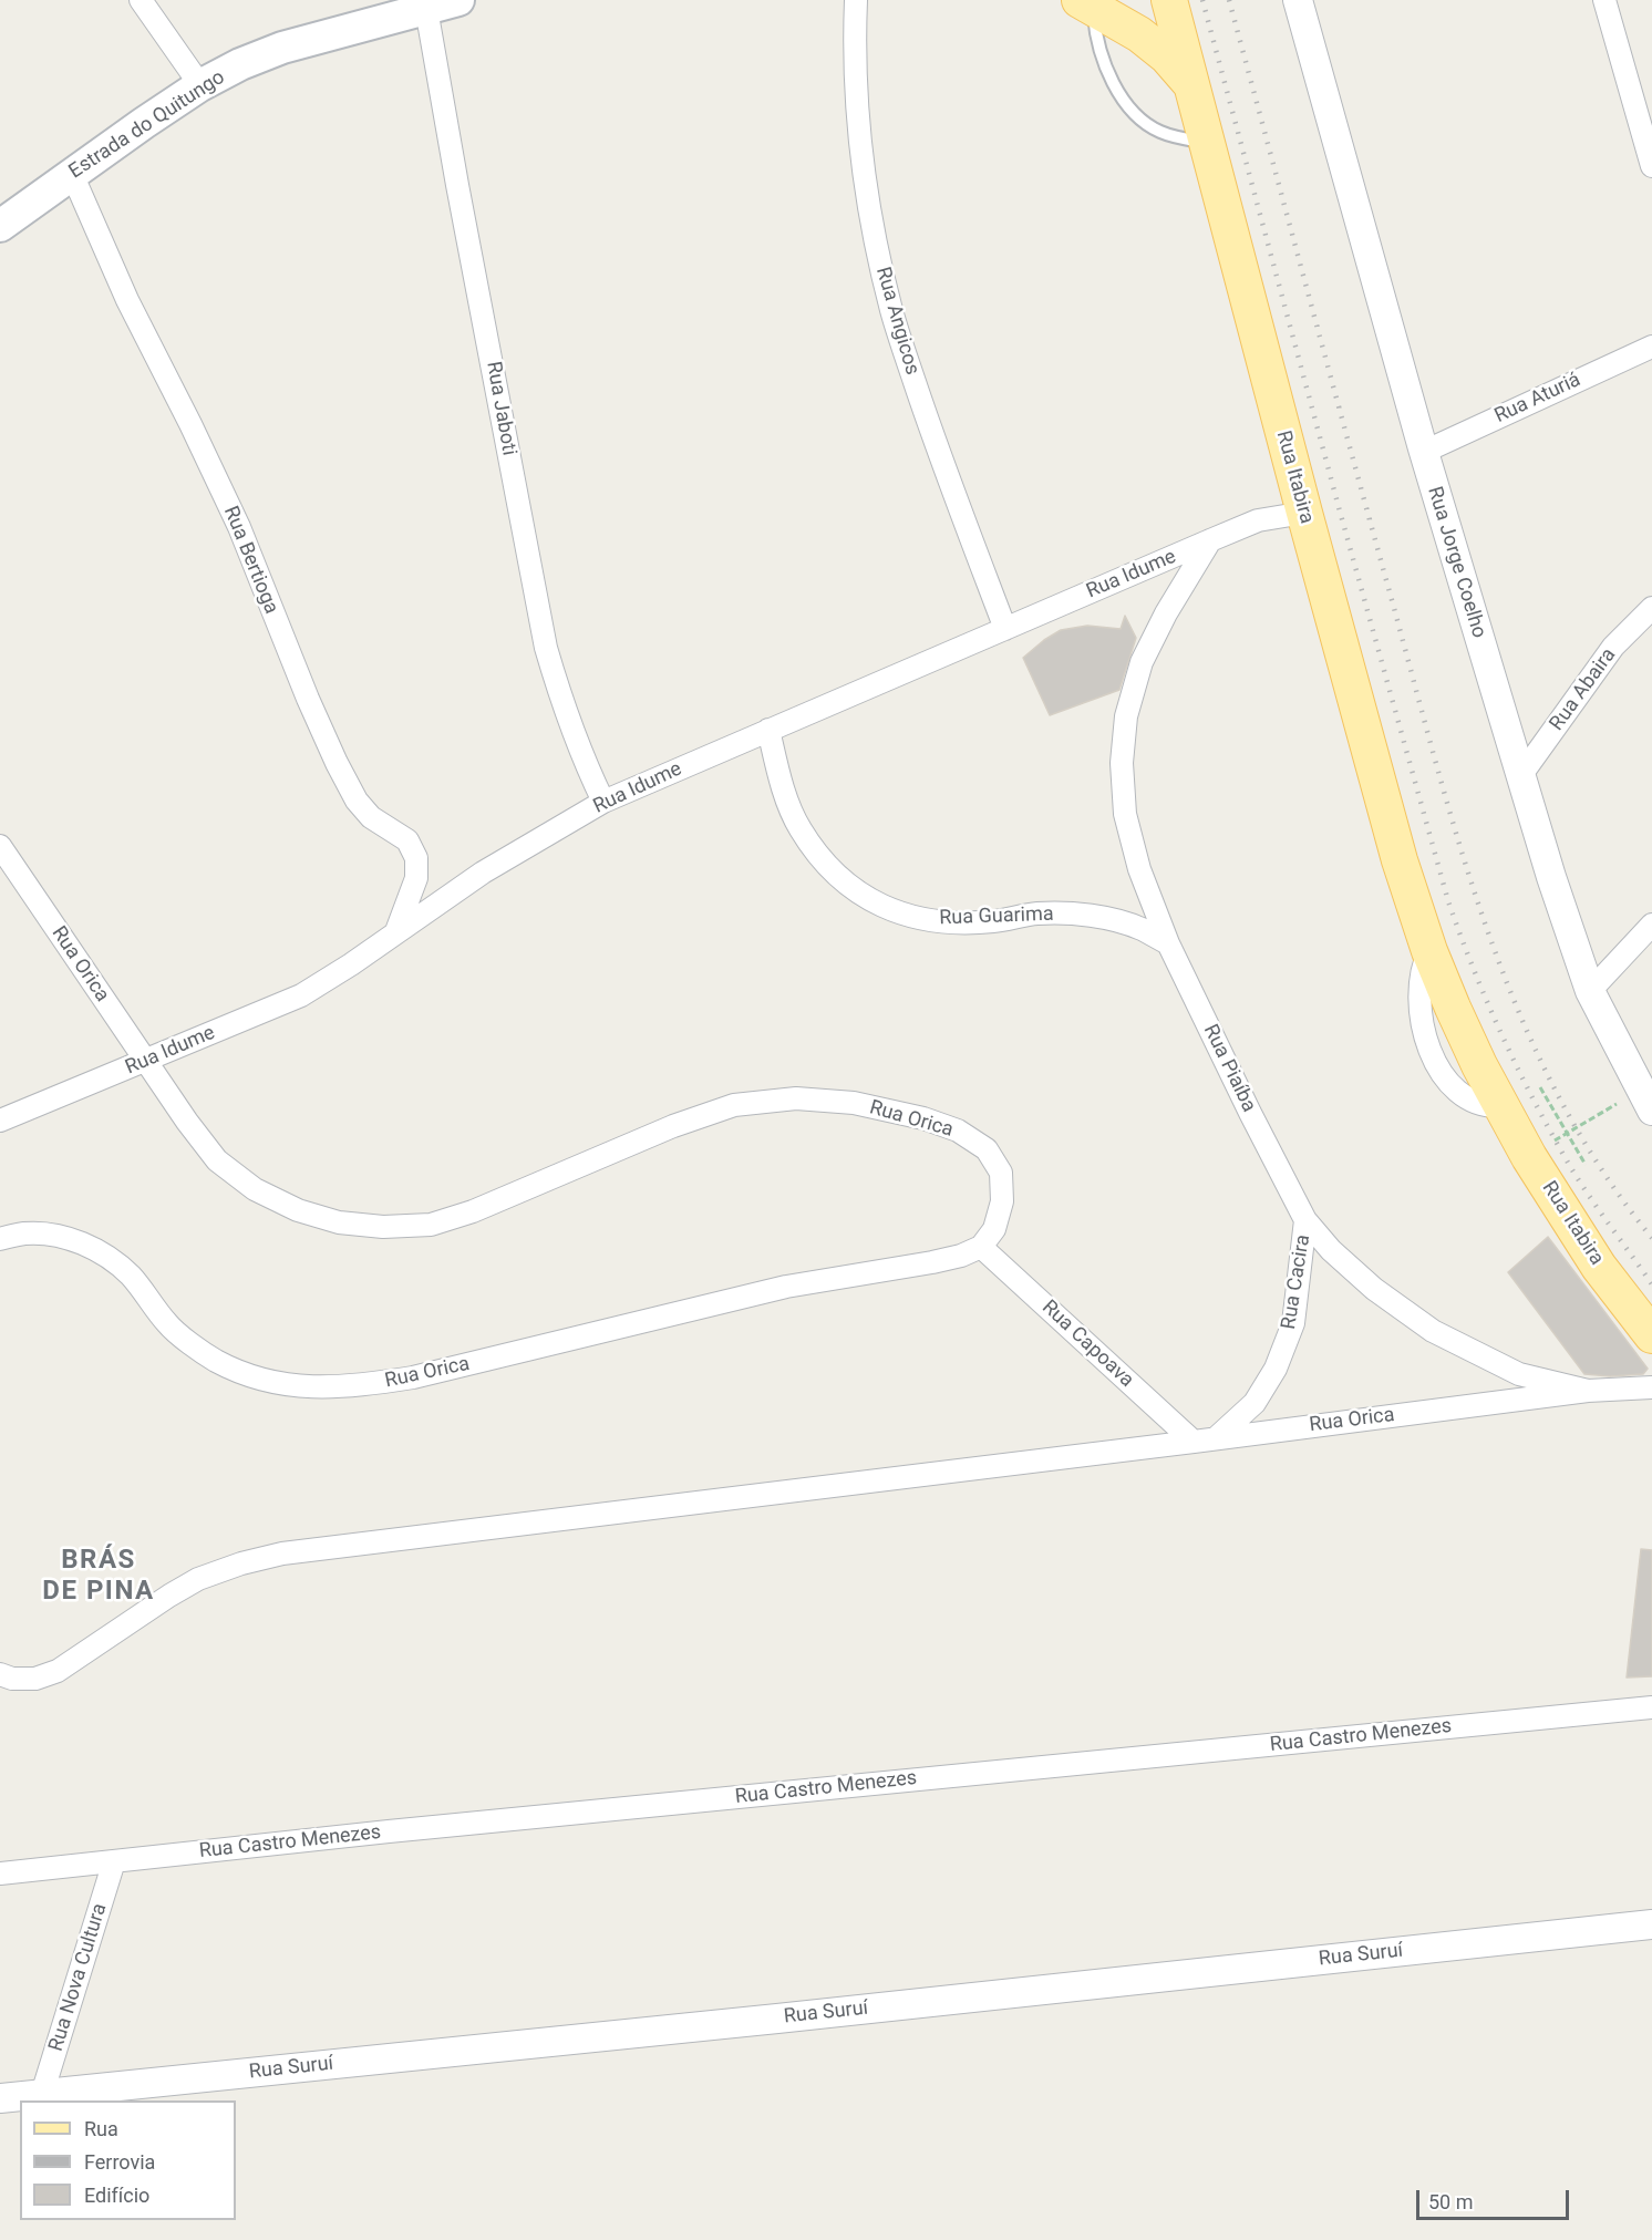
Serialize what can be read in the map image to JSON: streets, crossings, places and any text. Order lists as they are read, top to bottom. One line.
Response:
{"streets":{"main road":["Estrada do Quitungo","Rua Itabira"],"street":["Rua Angicos","Rua Aturiá","Rua Jaboti","Rua Bertioga","Rua Jorge Coelho","Rua Idume","Rua Abaira","Rua Guarima","Rua Orica","Rua Piaíba","Rua Cacira","Rua Capoava","Rua Castro Menezes","Rua Suruí","Rua Nova Cultura"]},"crossings":[["Estrada do Quitungo","Rua Jaboti"],["Estrada do Quitungo","Rua Bertioga"],["Rua Angicos","Rua Idume"],["Rua Aturiá","Rua Jorge Coelho"],["Rua Jaboti","Rua Idume"],["Rua Itabira","Rua Idume"],["Rua Bertioga","Rua Idume"],["Rua Jorge Coelho","Rua Abaira"],["Rua Idume","Rua Guarima"],["Rua Idume","Rua Orica"],["Rua Idume","Rua Piaíba"],["Rua Guarima","Rua Piaíba"],["Rua Orica","Rua Piaíba"],["Rua Orica","Rua Cacira"],["Rua Orica","Rua Capoava"],["Rua Piaíba","Rua Cacira"],["Rua Castro Menezes","Rua Nova Cultura"],["Rua Suruí","Rua Nova Cultura"]],"districts":["BRÁS DE PINA"],"legend":["Rua","Ferrovia","Edifício"],"scale_bar":"50 m"}
